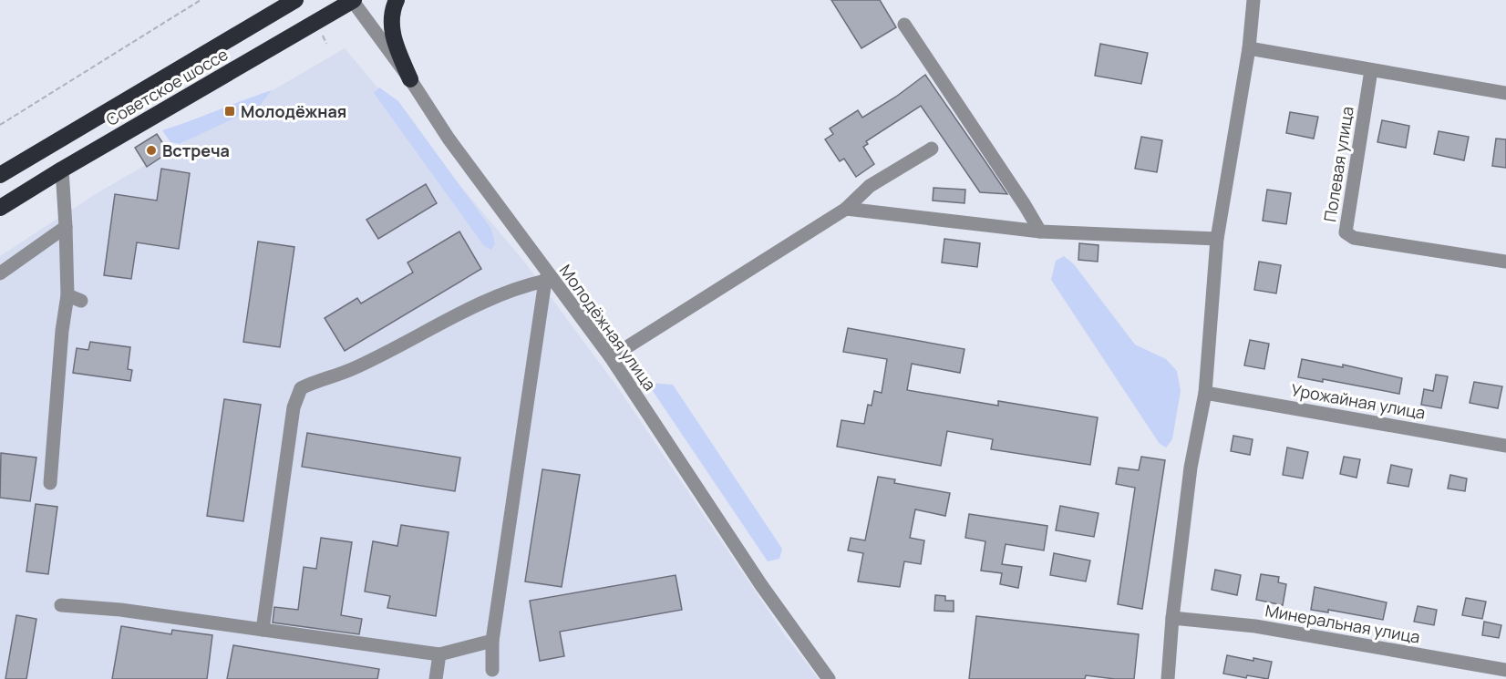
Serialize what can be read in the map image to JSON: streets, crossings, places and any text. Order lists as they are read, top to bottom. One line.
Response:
{"streets":{"highway":["Советское шоссе"],"street":["Полевая улица","Молодёжная улица","Урожайная улица","Минеральная улица"]},"crossings":[["Советское шоссе","Молодёжная улица"]],"places":{"transit":["Молодёжная"],"other":["Встреча"]}}
